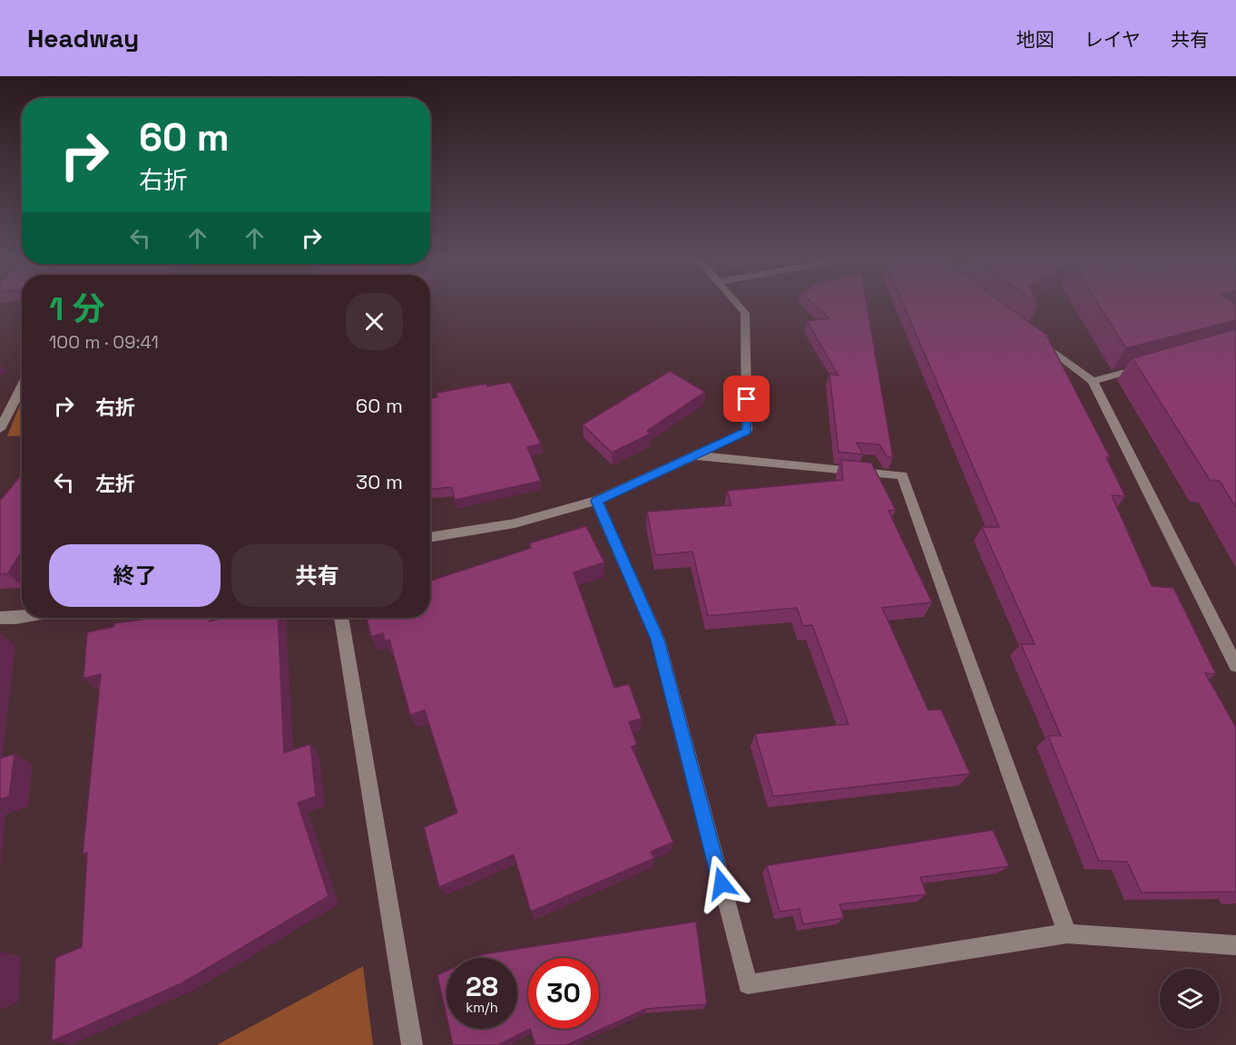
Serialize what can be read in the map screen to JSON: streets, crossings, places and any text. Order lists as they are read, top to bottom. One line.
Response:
{"page":{"header":"Headway","nav":["地図","レイヤ","共有"],"turn":["60 m","右折"],"heading":["1 分","100 m · 09:41"],"list":[{"name":"右折","value":"60 m"},{"name":"左折","value":"30 m"}],"buttons":["終了","共有"],"speed":"28 km/h","limit":"30"}}
